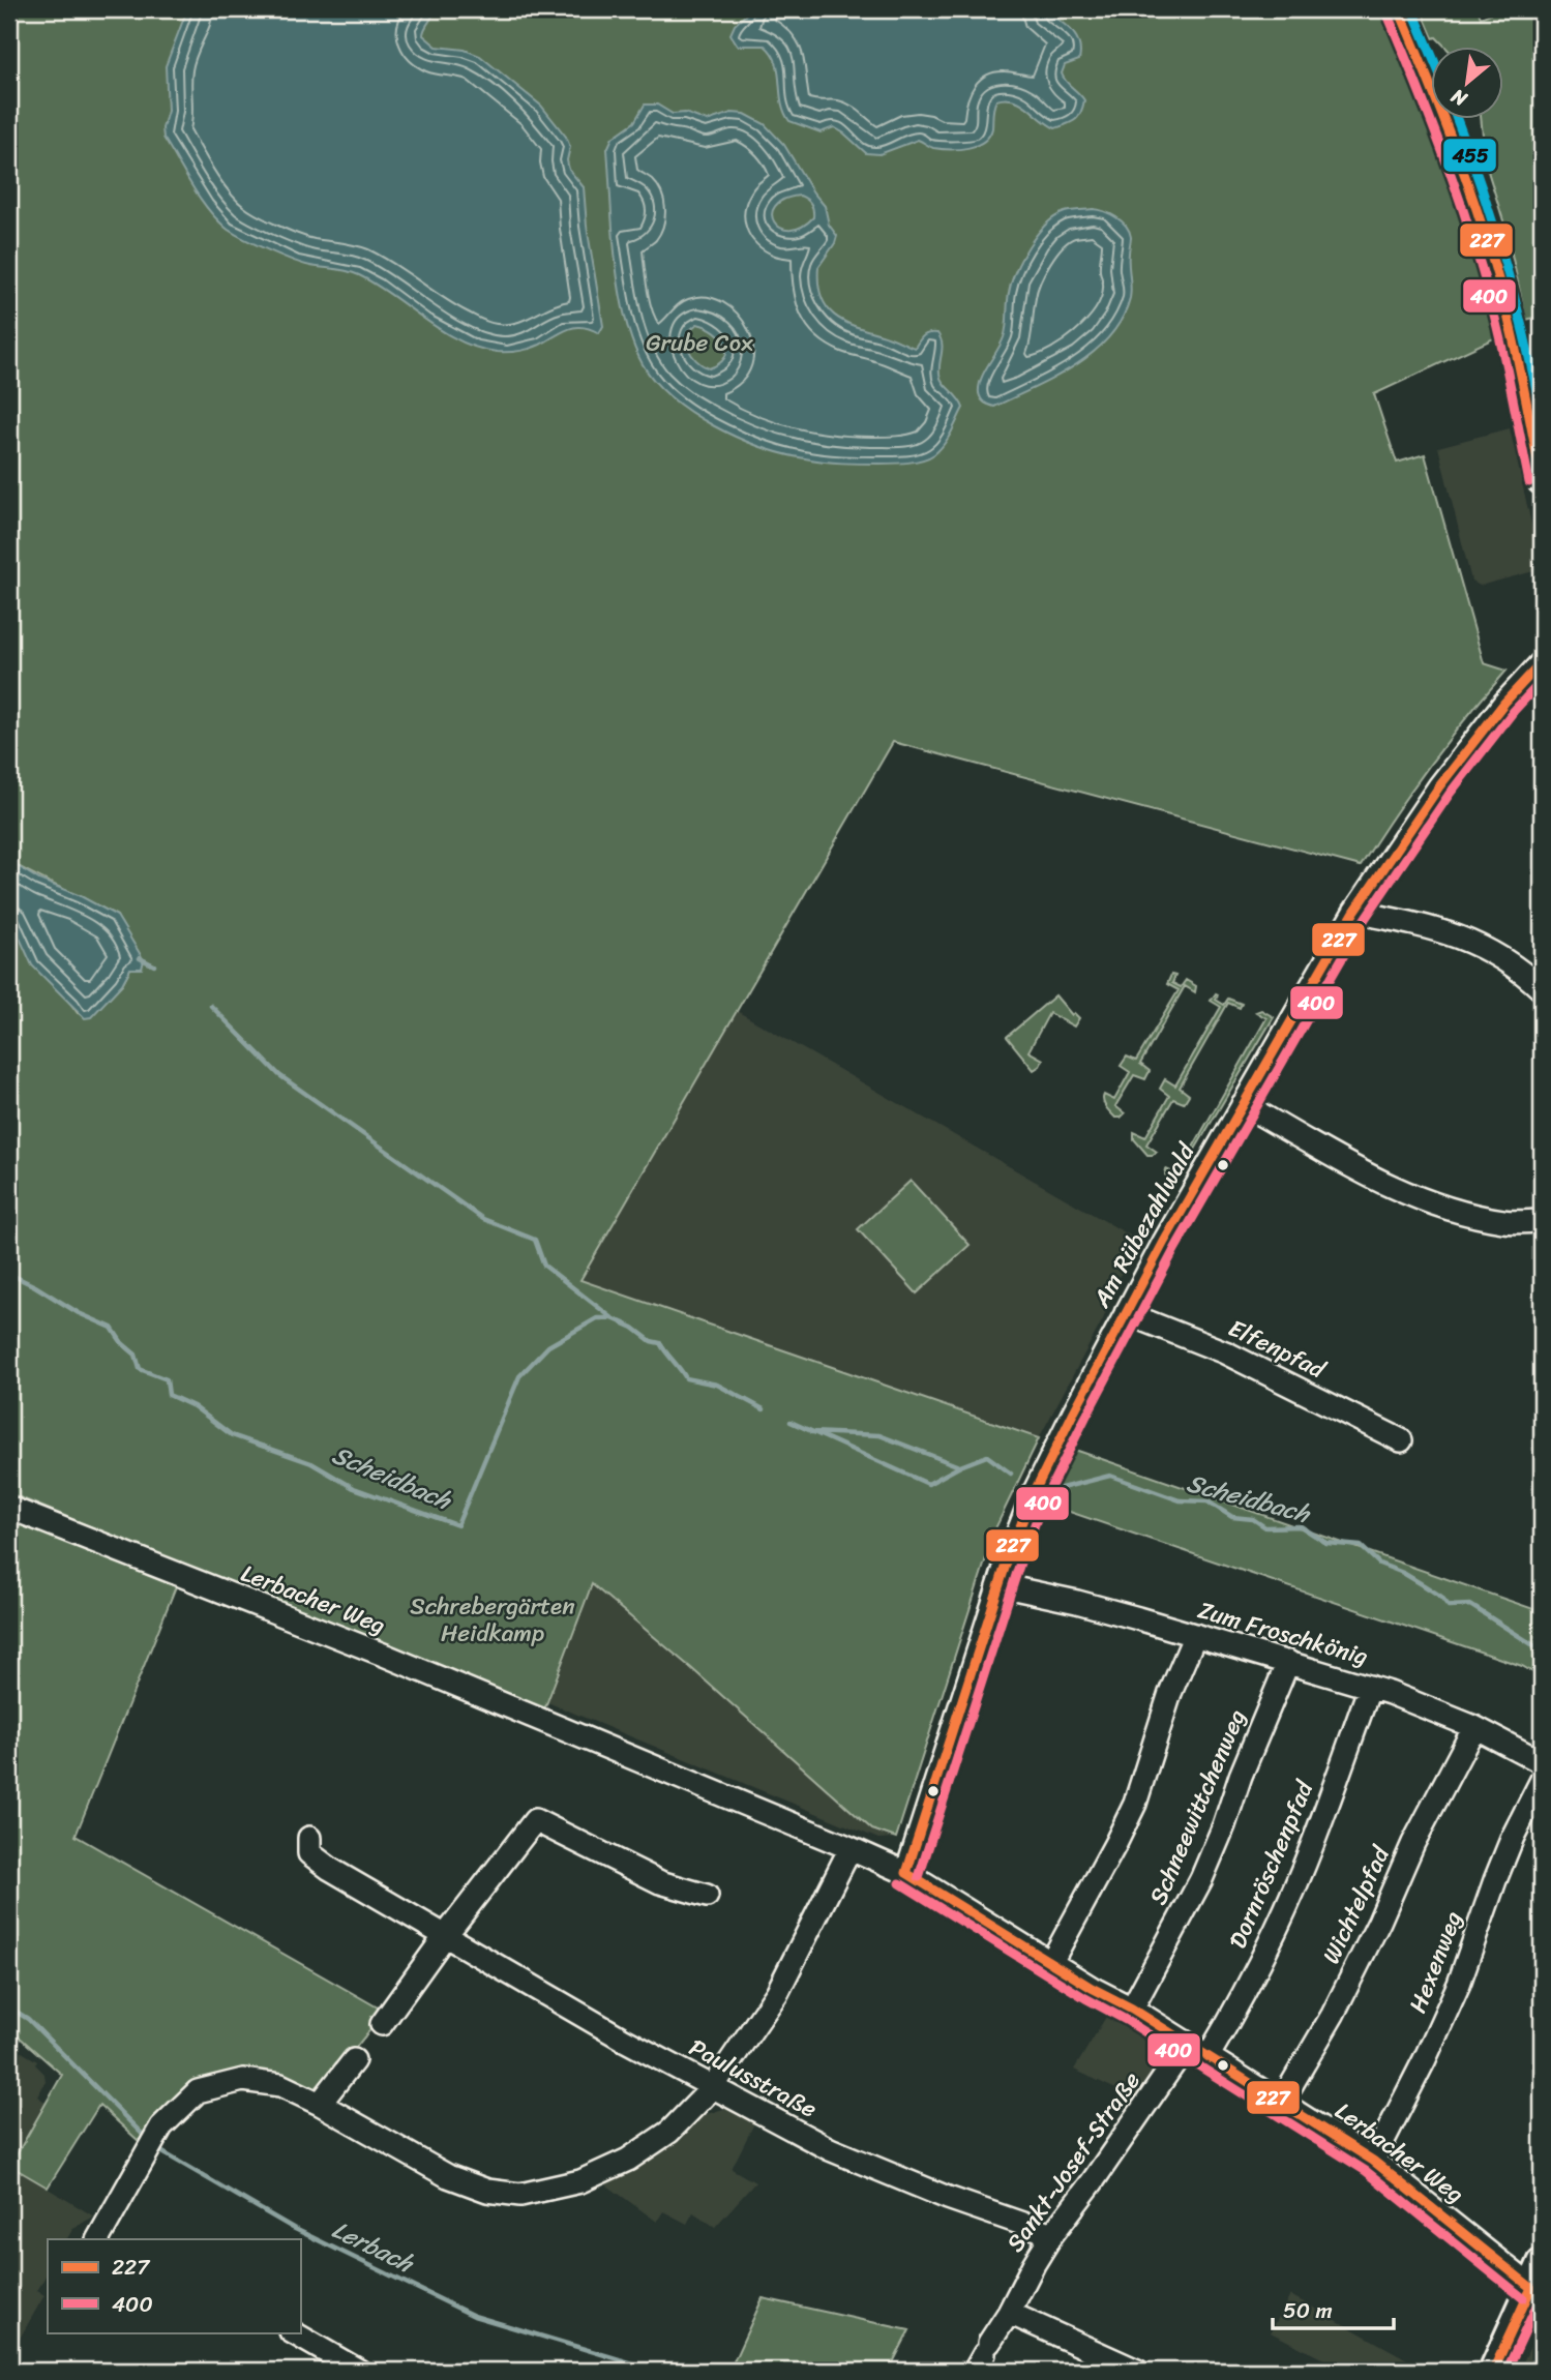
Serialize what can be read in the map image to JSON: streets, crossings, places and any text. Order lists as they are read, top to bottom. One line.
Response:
{"streets":{"street":["Am Rübezahlwald","Elfenpfad","Lerbacher Weg","Zum Froschkönig","Schneewittchenweg","Dornröschenpfad","Wichtelpfad","Hexenweg","Paulusstraße","Sankt-Josef-Straße"]},"crossings":[["Am Rübezahlwald","Elfenpfad"],["Am Rübezahlwald","Lerbacher Weg"],["Am Rübezahlwald","Zum Froschkönig"],["Lerbacher Weg","Schneewittchenweg"],["Lerbacher Weg","Dornröschenpfad"],["Lerbacher Weg","Wichtelpfad"],["Lerbacher Weg","Hexenweg"],["Lerbacher Weg","Sankt-Josef-Straße"],["Zum Froschkönig","Schneewittchenweg"],["Zum Froschkönig","Dornröschenpfad"],["Zum Froschkönig","Wichtelpfad"],["Paulusstraße","Sankt-Josef-Straße"]],"water":["Scheidbach","Lerbach"],"parks":["Grube Cox","Schrebergärten Heidkamp"],"lines":["transit line 227","transit line 455","transit line 400"],"legend":["227","400"],"scale_bar":"50 m","north":"bottom left"}
